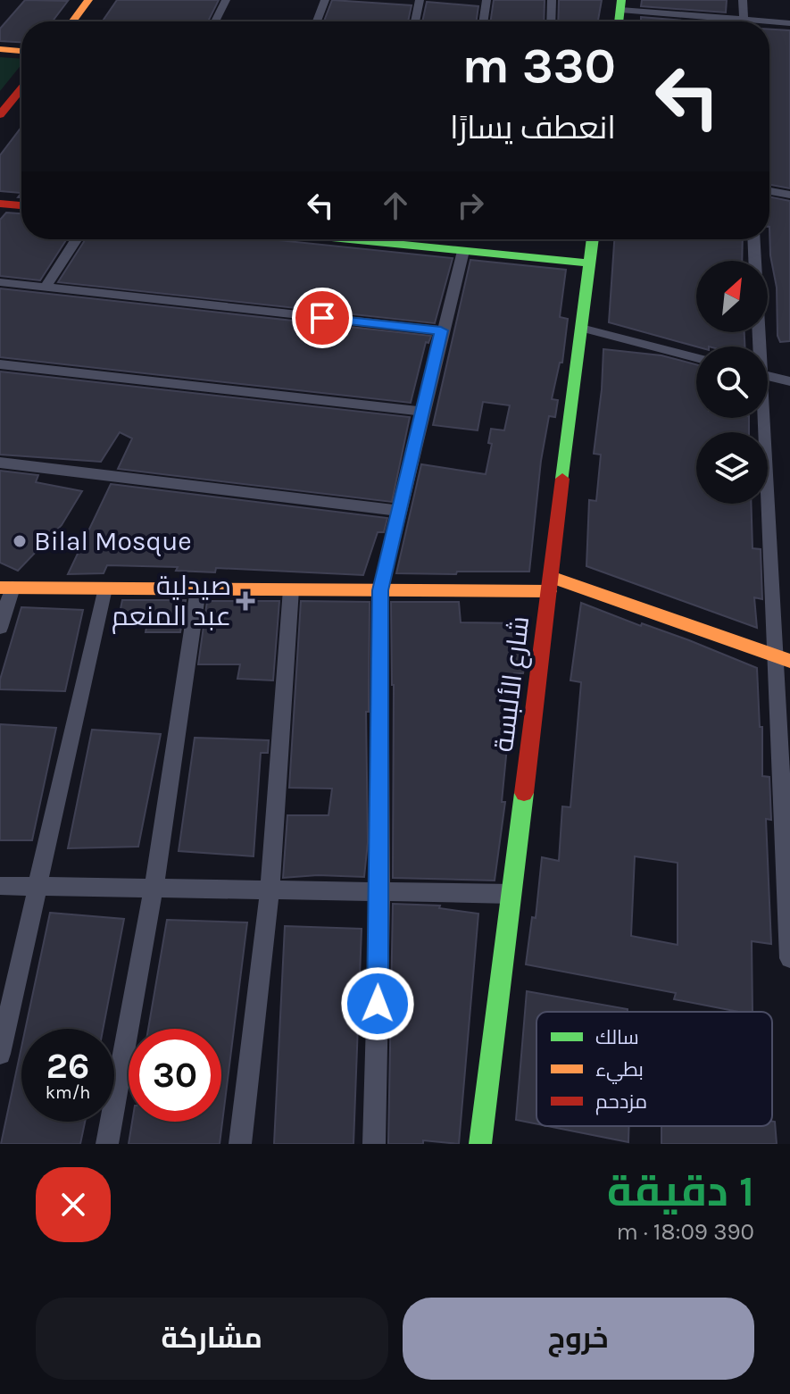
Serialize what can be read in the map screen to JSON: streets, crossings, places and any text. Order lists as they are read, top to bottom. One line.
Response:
{"streets":{"street":["شارع الألبسة"]},"places":{"other":["Bilal Mosque"],"health":["صيدلية عبد المنعم"]},"legend":["سالك","بطيء","مزدحم"],"north":"top right","page":{"turn":["330 m","انعطف يسارًا"],"speed":"26 km/h","limit":"30","heading":["1 دقيقة","390 m · 18:09"],"buttons":["خروج","مشاركة"]}}
